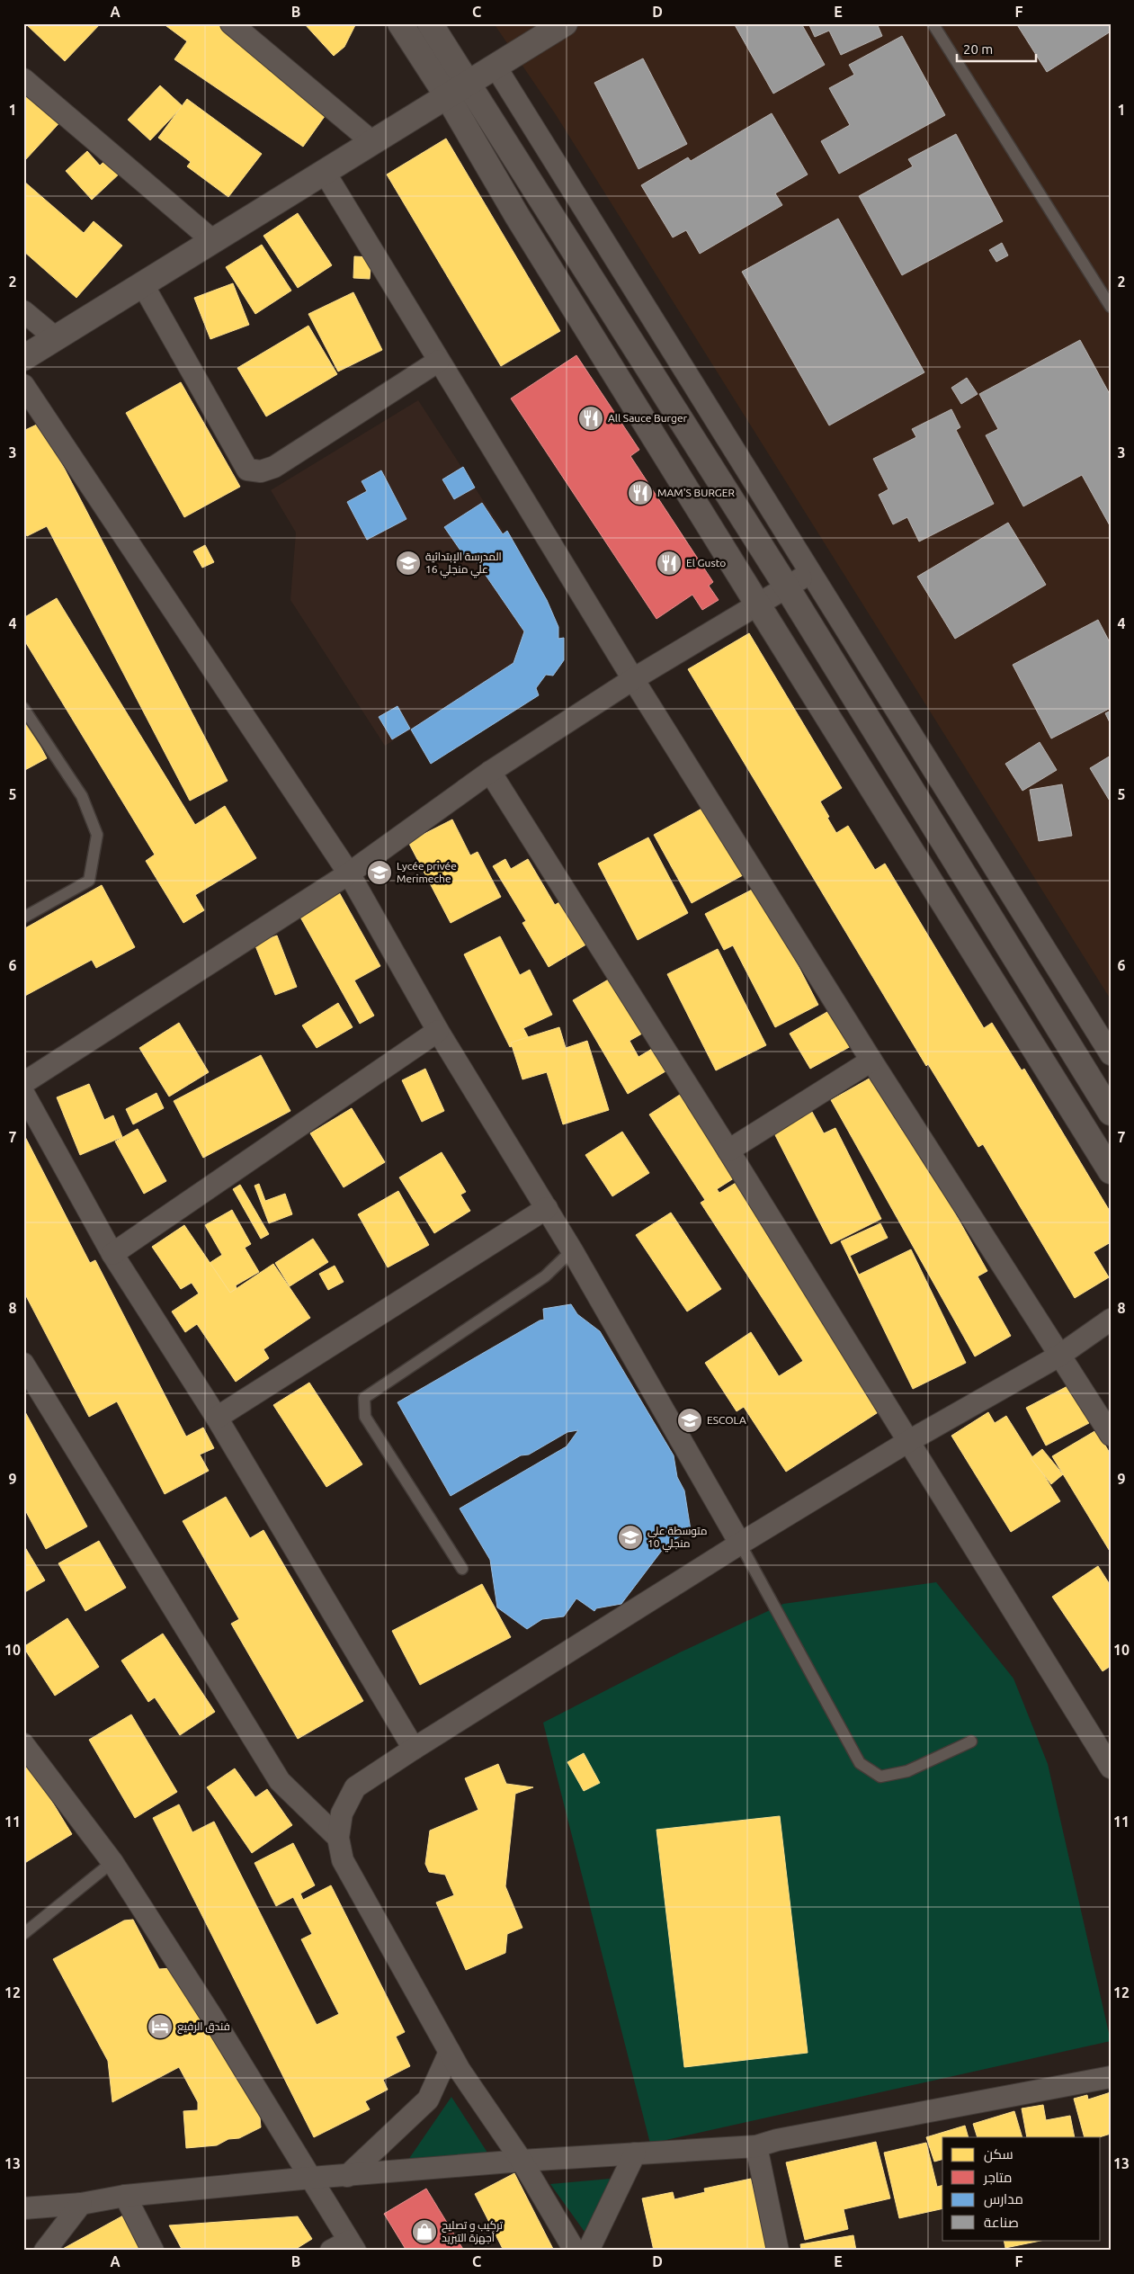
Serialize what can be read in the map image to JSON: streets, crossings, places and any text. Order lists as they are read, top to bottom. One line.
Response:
{"places":{"restaurant":["All Sauce Burger","MAM'S BURGER","El Gusto"],"school or university":["المدرسة الإبتدائية علي منجلي 16","Lycée privée Merimeche","ESCOLA","متوسطة علي منجلي 10"],"hotel":["فندق الرفيع"],"shop":["تركيب و تصليح أجهزة التبريد"]},"legend":["سكن","متاجر","مدارس","صناعة"],"scale_bar":"20 m","grid":{"columns":["A","B","C","D","E","F"],"rows":["1","2","3","4","5","6","7","8","9","10","11","12","13"]}}
